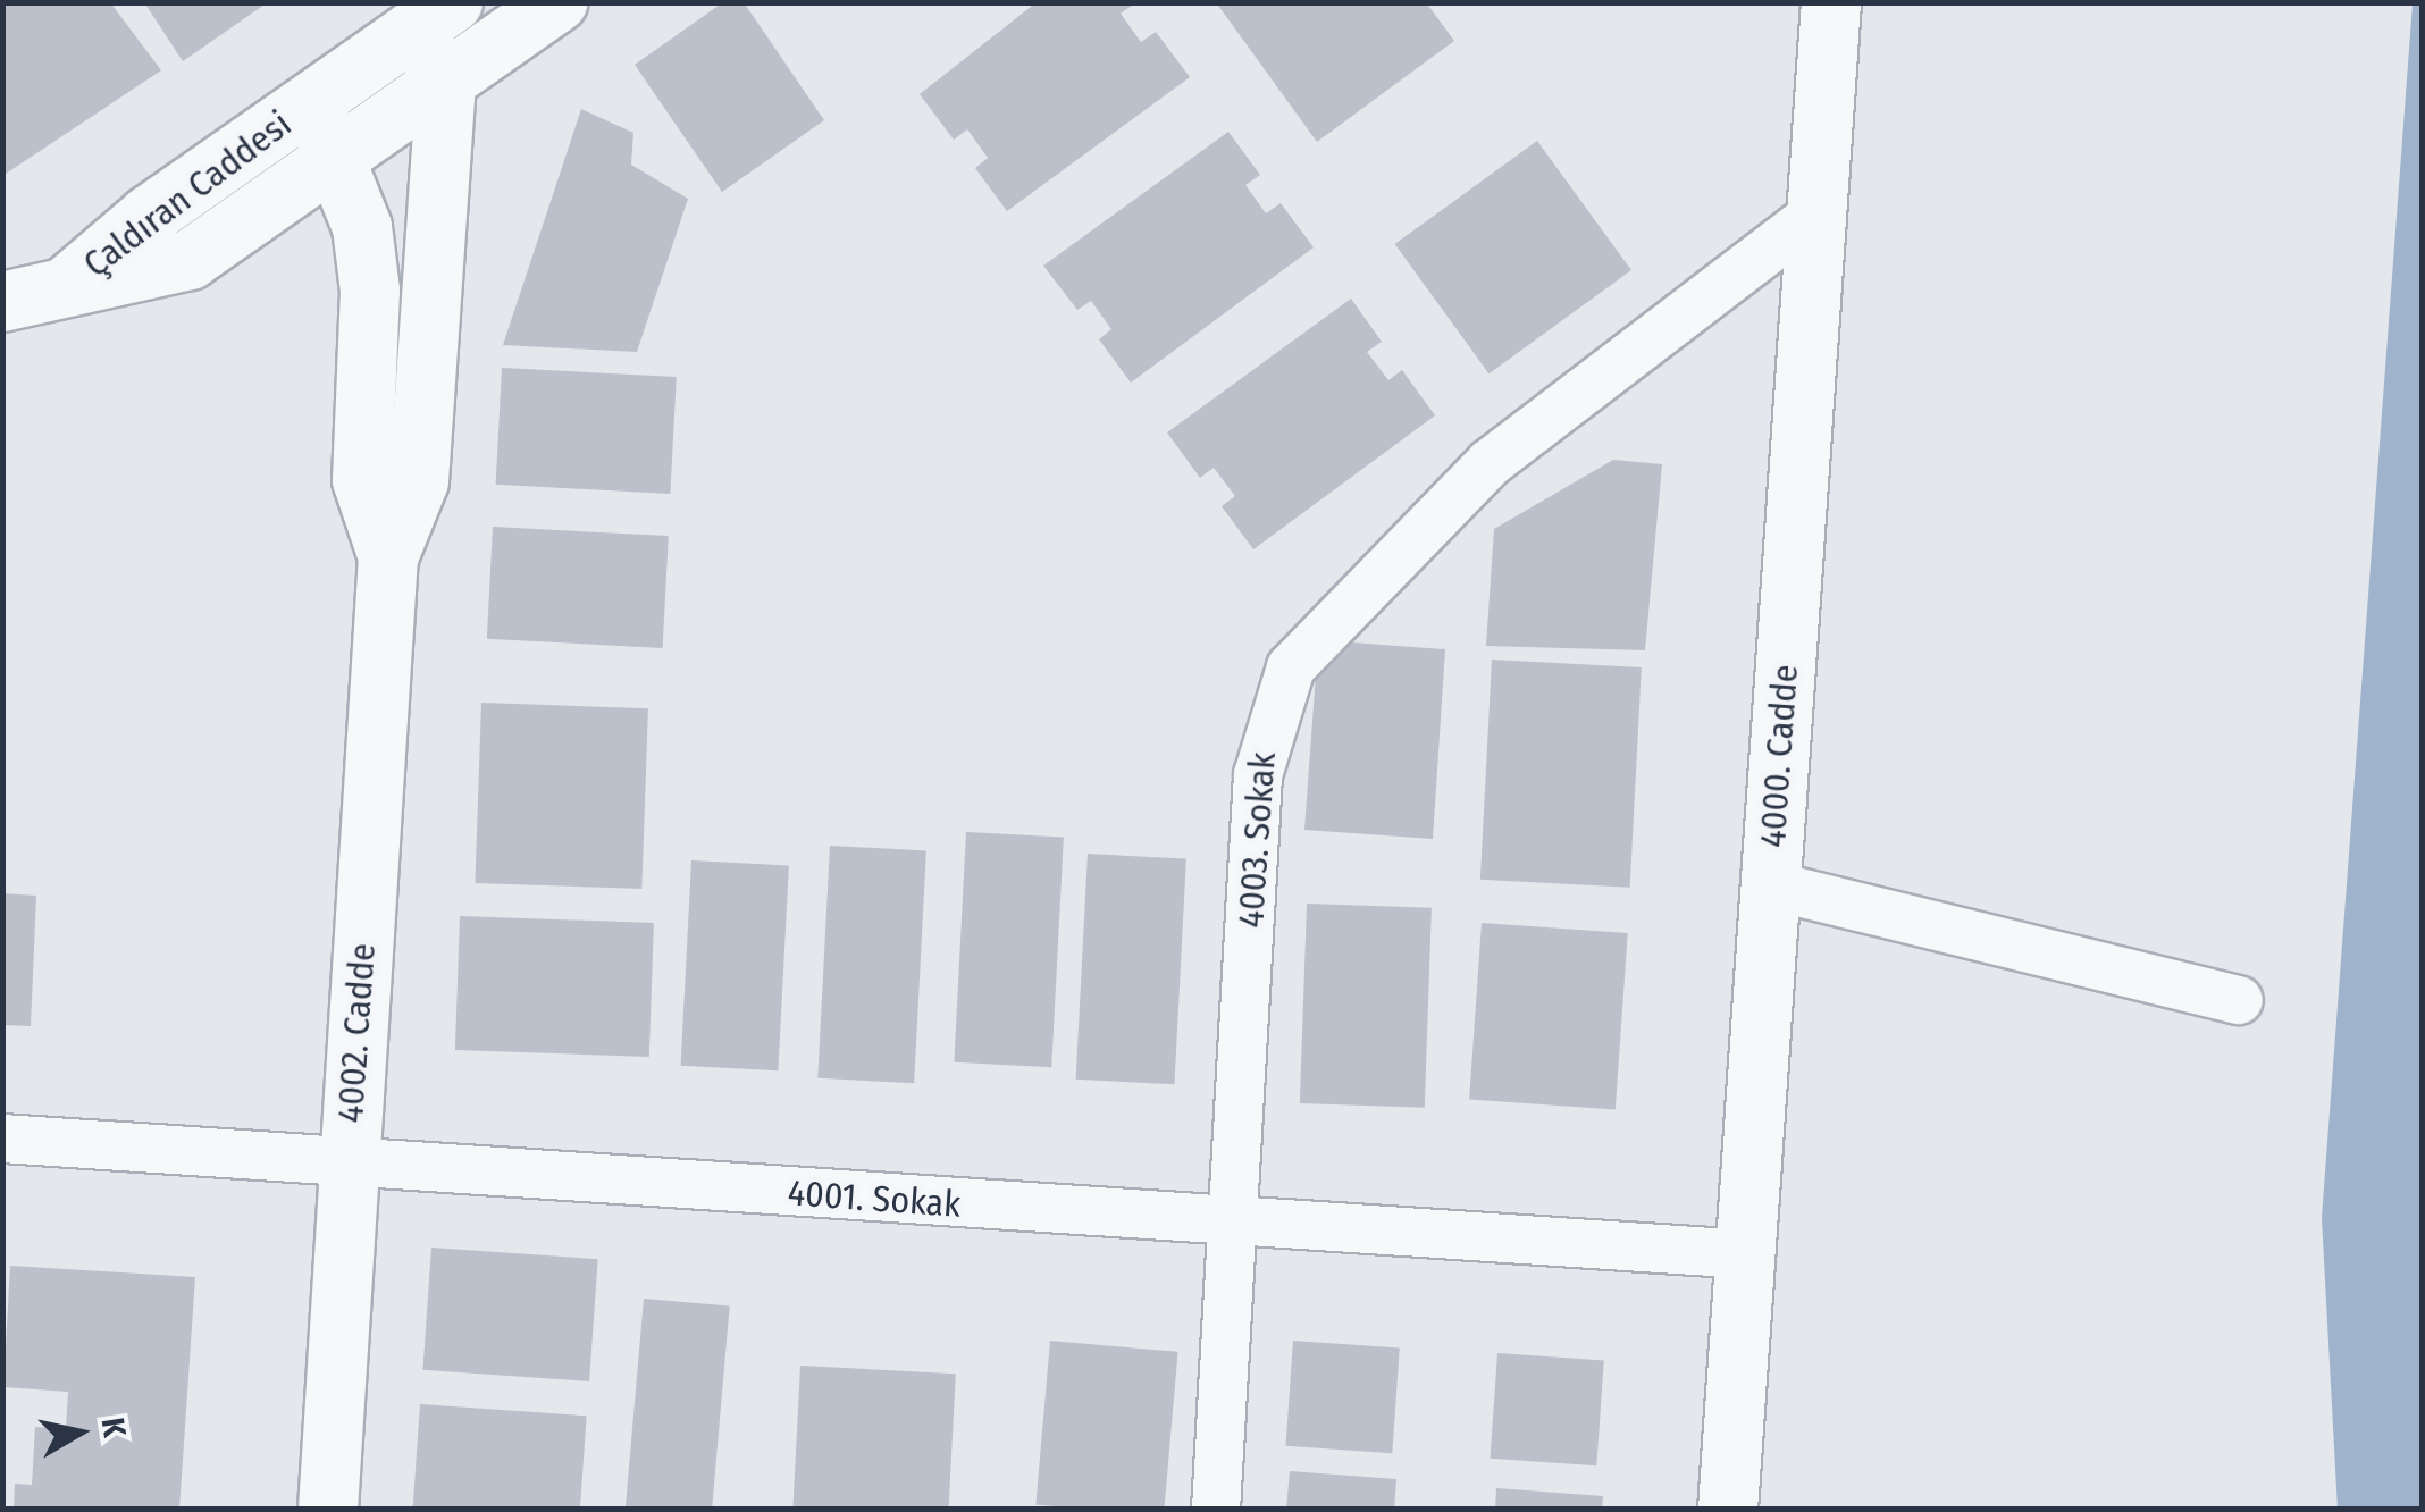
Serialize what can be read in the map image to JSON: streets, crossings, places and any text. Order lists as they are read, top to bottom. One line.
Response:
{"streets":{"street":["Çaldıran Caddesi","4000. Cadde","4003. Sokak","4002. Cadde","4001. Sokak"]},"crossings":[["Çaldıran Caddesi","4002. Cadde"],["4000. Cadde","4003. Sokak"],["4000. Cadde","4001. Sokak"],["4003. Sokak","4001. Sokak"],["4002. Cadde","4001. Sokak"]],"north":"right"}
